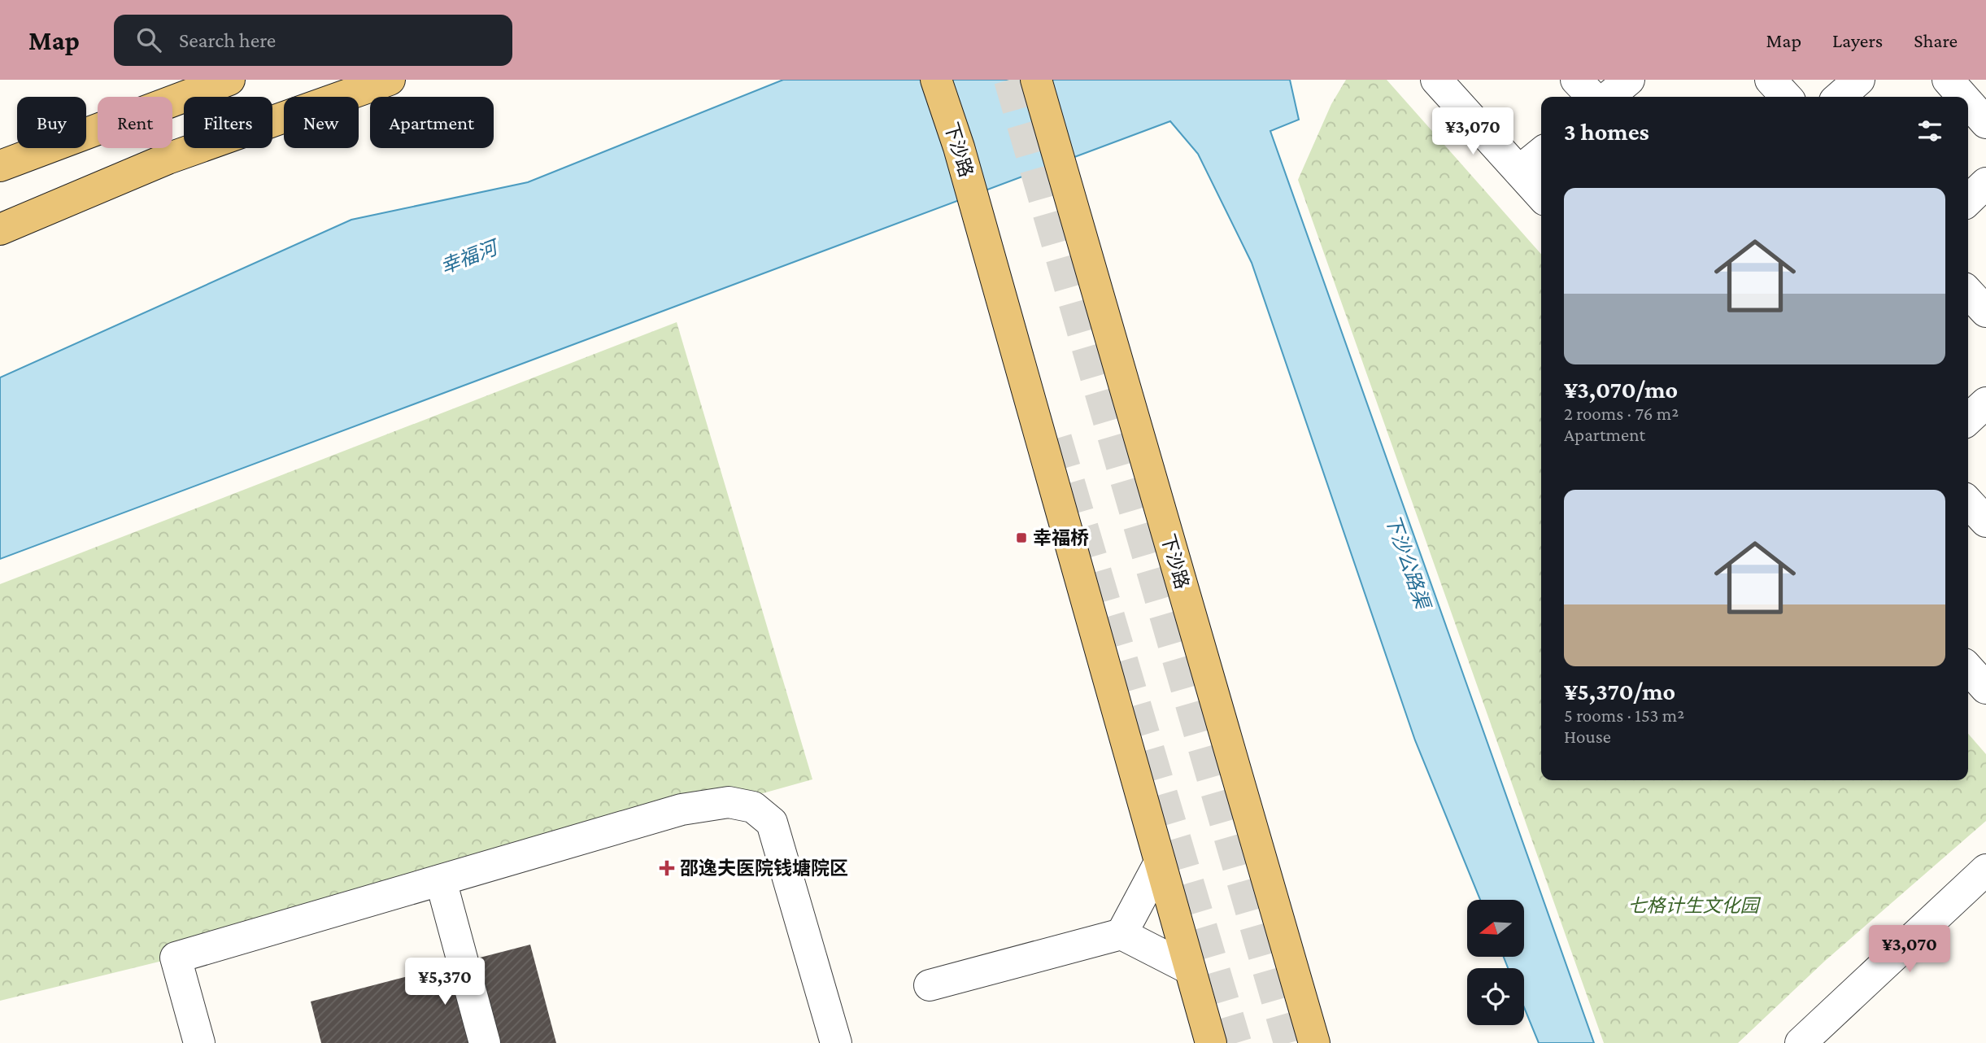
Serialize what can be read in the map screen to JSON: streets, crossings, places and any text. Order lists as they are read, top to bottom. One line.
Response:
{"streets":{"main road":["下沙路"]},"water":["幸福河","下沙公路渠"],"parks":["七格计生文化园"],"places":{"transit":["幸福桥"],"health":["邵逸夫医院钱塘院区"]},"north":"left","page":{"header":"Map","search":"Search here","nav":["Map","Layers","Share"],"chip":["Buy","Rent","Filters","New","Apartment"],"heading":"3 homes","price":["¥3,070","¥3,070","¥5,370"],"list":[{"name":"¥3,070/mo","note":"2 rooms · 76 m² · Apartment"},{"name":"¥5,370/mo","note":"5 rooms · 153 m² · House"}]}}
